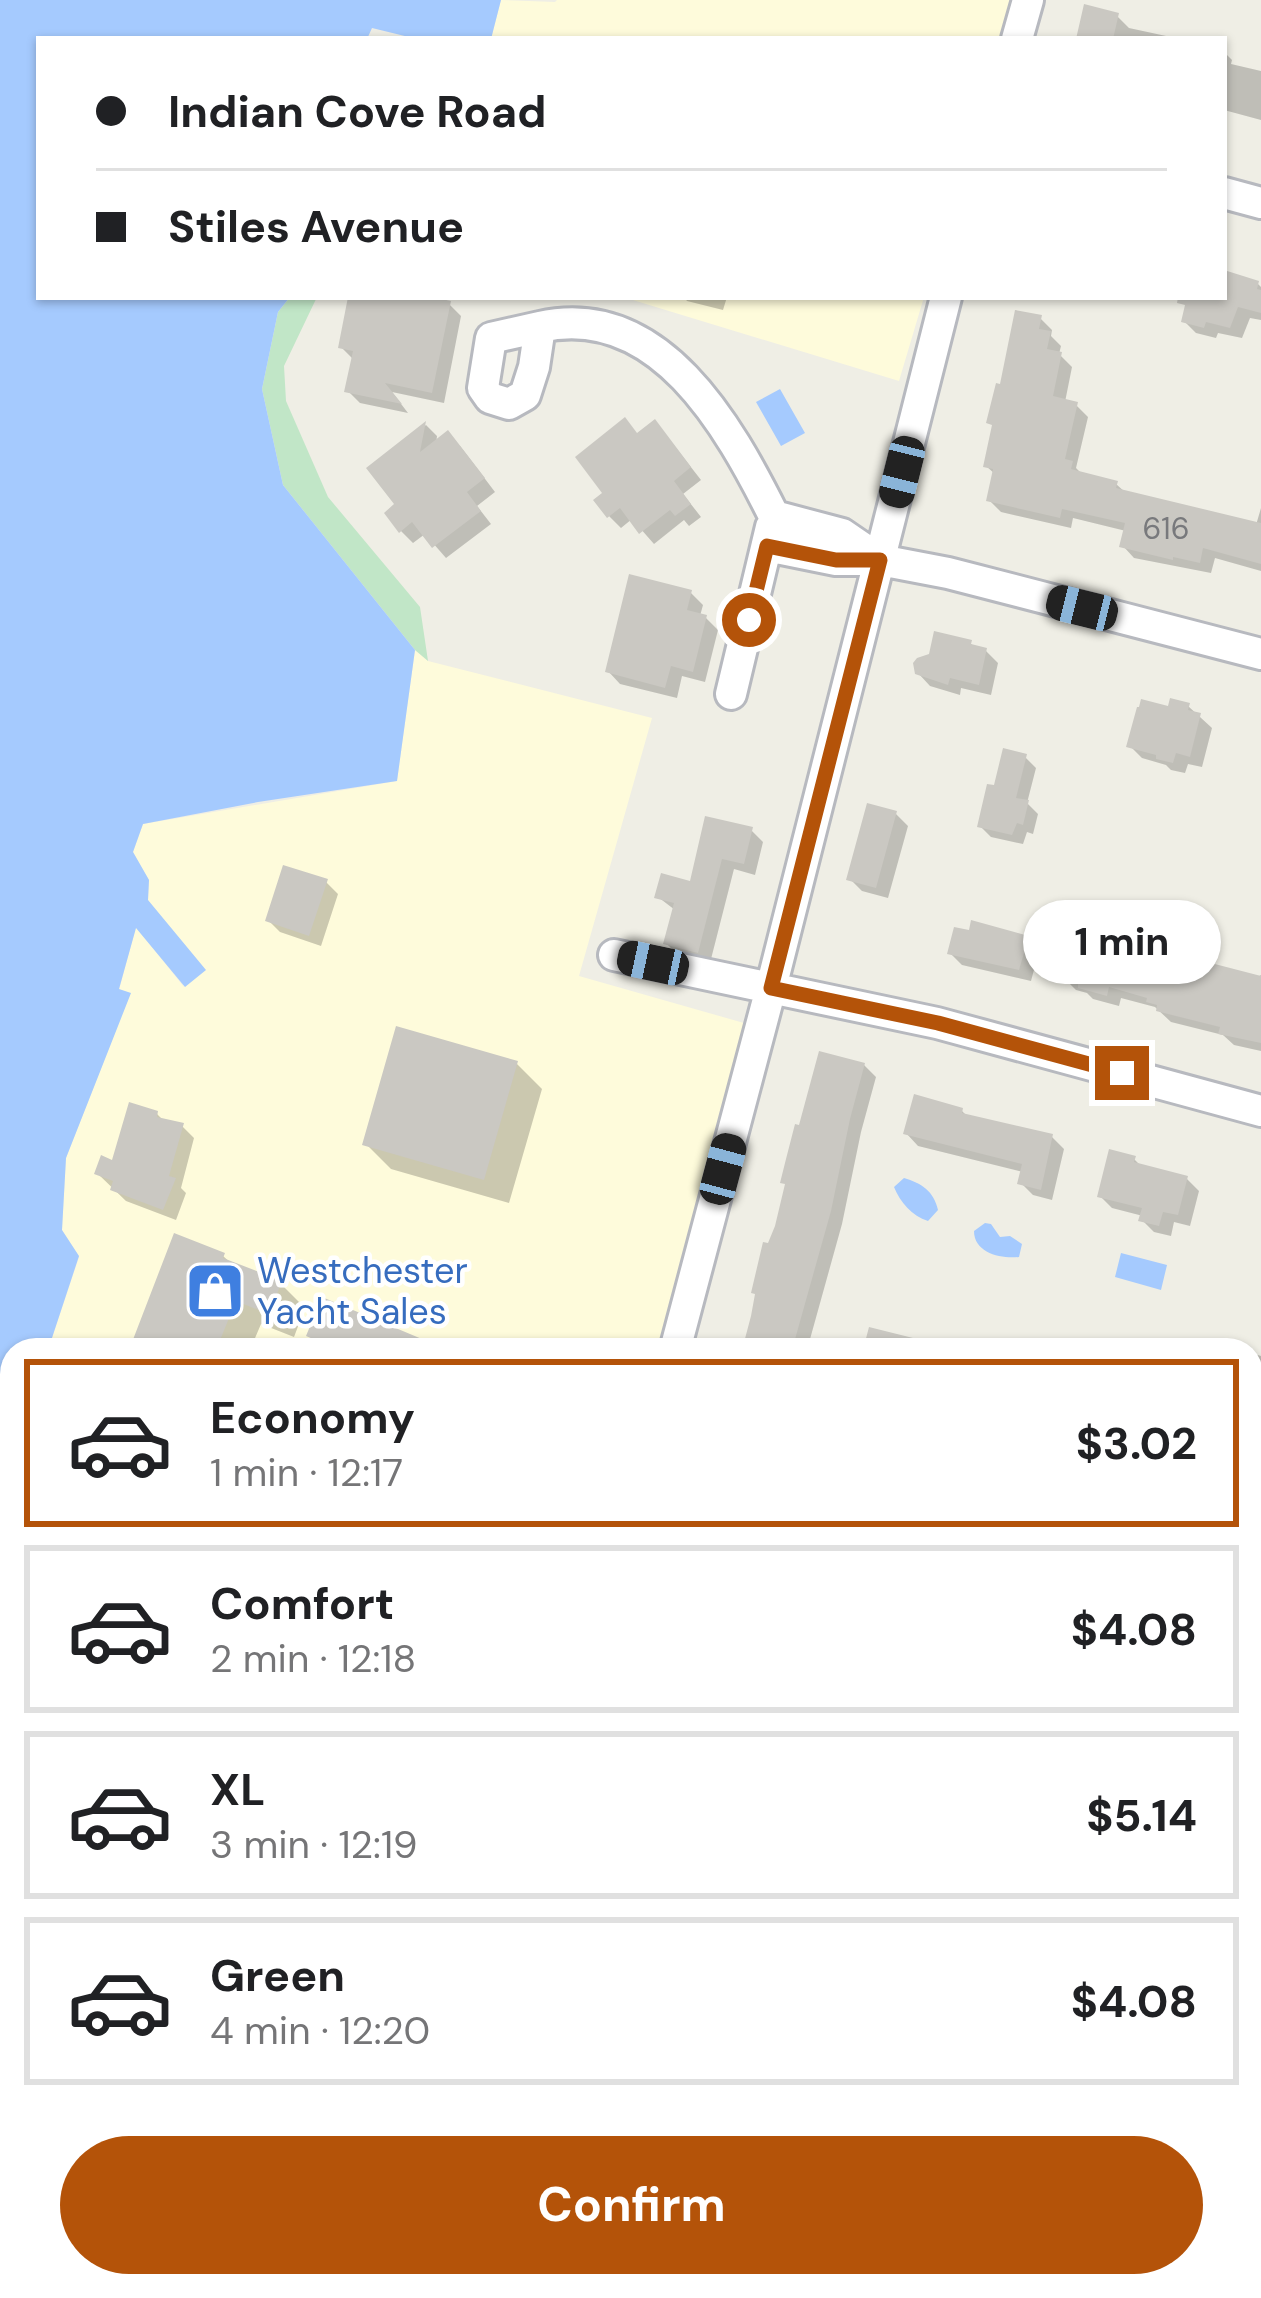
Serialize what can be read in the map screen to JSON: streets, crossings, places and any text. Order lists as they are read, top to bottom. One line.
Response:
{"places":{"shop":["Westchester Yacht Sales"]},"house_numbers":["616"],"page":{"banner":["Indian Cove Road","Stiles Avenue"],"bubble":"1 min","list":[{"name":"Economy","note":"1 min · 12:17","value":"$3.02"},{"name":"Comfort","note":"2 min · 12:18","value":"$4.08"},{"name":"XL","note":"3 min · 12:19","value":"$5.14"},{"name":"Green","note":"4 min · 12:20","value":"$4.08"}],"buttons":"Confirm"}}
